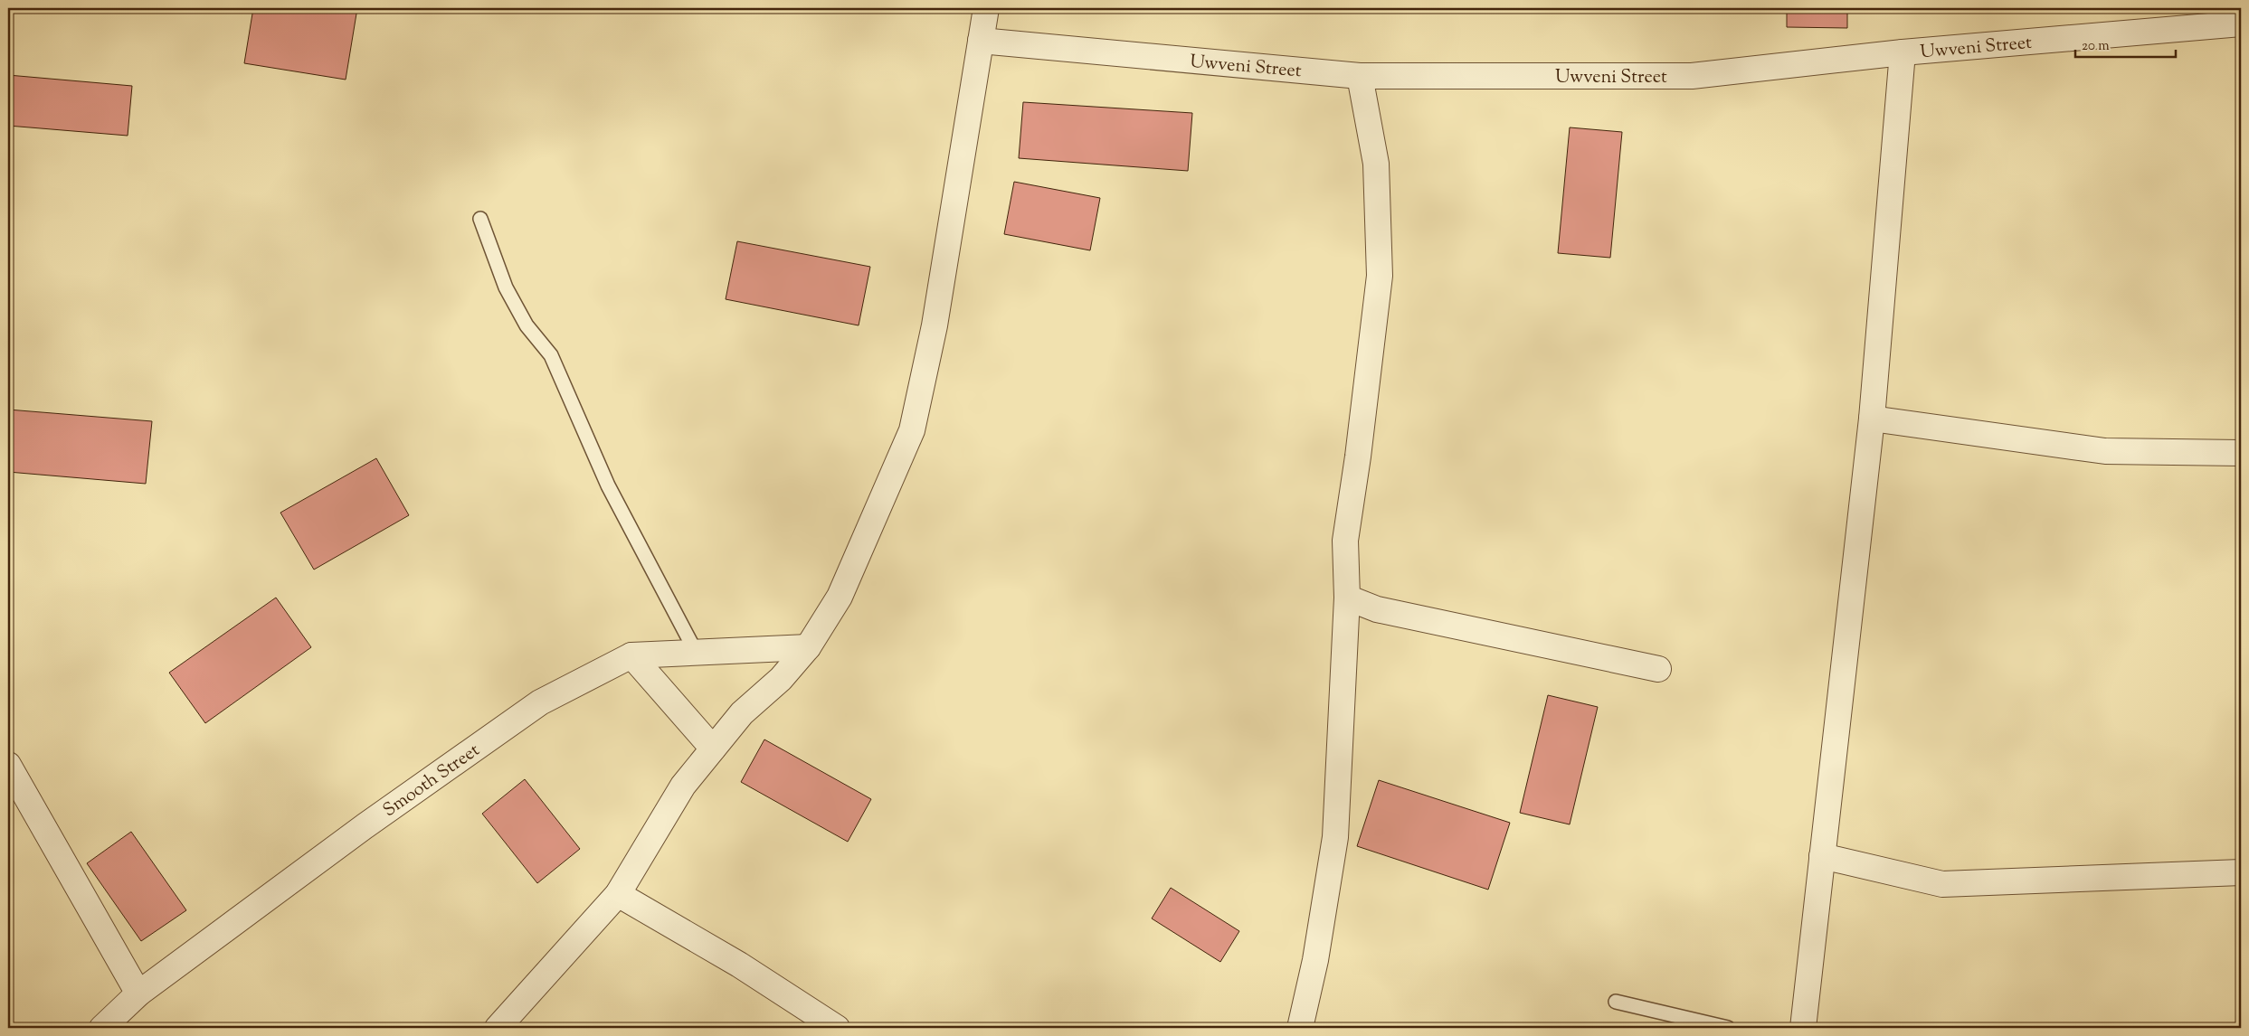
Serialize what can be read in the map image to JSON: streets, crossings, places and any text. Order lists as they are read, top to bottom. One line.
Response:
{"streets":{"street":["Uwveni Street","Smooth Street"]},"scale_bar":"20 m"}
